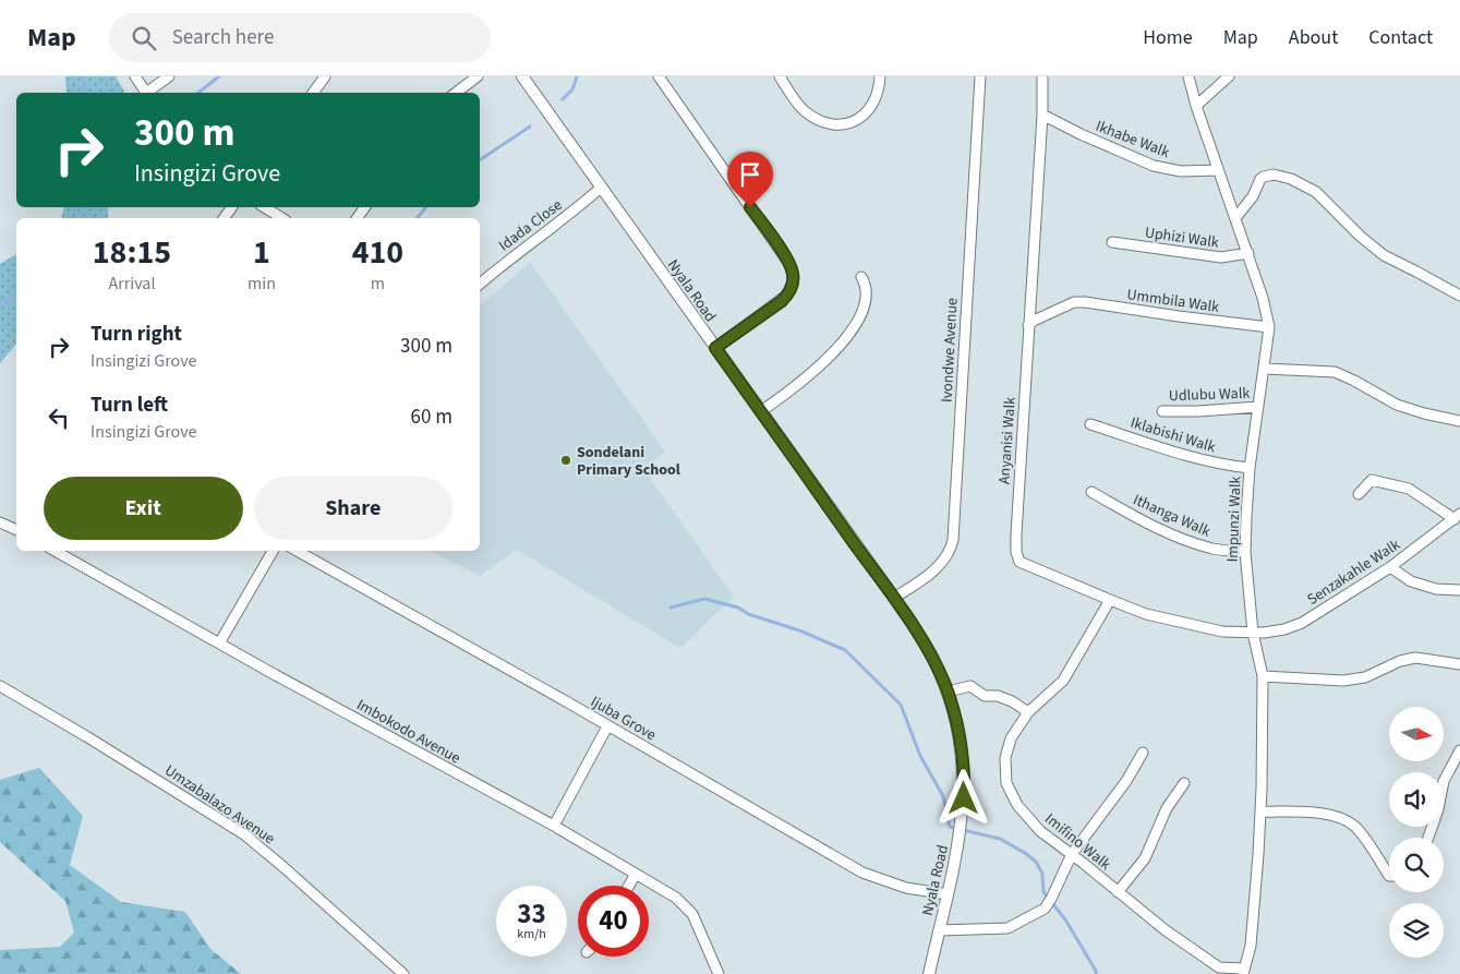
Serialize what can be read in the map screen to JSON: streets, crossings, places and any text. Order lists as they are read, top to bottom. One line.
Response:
{"streets":{"street":["Ikhabe Walk","Idada Close","Uphizi Walk","Nyala Road","Ummbila Walk","Ivondwe Avenue","Udlubu Walk","Iklabishi Walk","Anyanisi Walk","Ithanga Walk","Impunzi Walk","Senzakahle Walk","Ijuba Grove","Imbokodo Avenue","Umzabalazo Avenue","Imifino Walk"]},"crossings":[["Ikhabe Walk","Anyanisi Walk"],["Ikhabe Walk","Impunzi Walk"],["Idada Close","Nyala Road"],["Uphizi Walk","Impunzi Walk"],["Nyala Road","Ivondwe Avenue"],["Nyala Road","Ijuba Grove"],["Ummbila Walk","Anyanisi Walk"],["Ummbila Walk","Impunzi Walk"],["Udlubu Walk","Impunzi Walk"],["Iklabishi Walk","Impunzi Walk"],["Anyanisi Walk","Impunzi Walk"],["Anyanisi Walk","Senzakahle Walk"],["Anyanisi Walk","Imifino Walk"],["Ithanga Walk","Impunzi Walk"],["Impunzi Walk","Senzakahle Walk"],["Impunzi Walk","Imifino Walk"]],"places":["Sondelani Primary School"],"north":"right","page":{"header":"Map","search":"Search here","nav":["Home","Map","About","Contact"],"turn":["300 m","Insingizi Grove"],"eta":["18:15","Arrival","1","min","410","m"],"list":[{"name":"Turn right","note":"Insingizi Grove","value":"300 m"},{"name":"Turn left","note":"Insingizi Grove","value":"60 m"}],"buttons":["Exit","Share"],"speed":"33 km/h","limit":"40"}}
